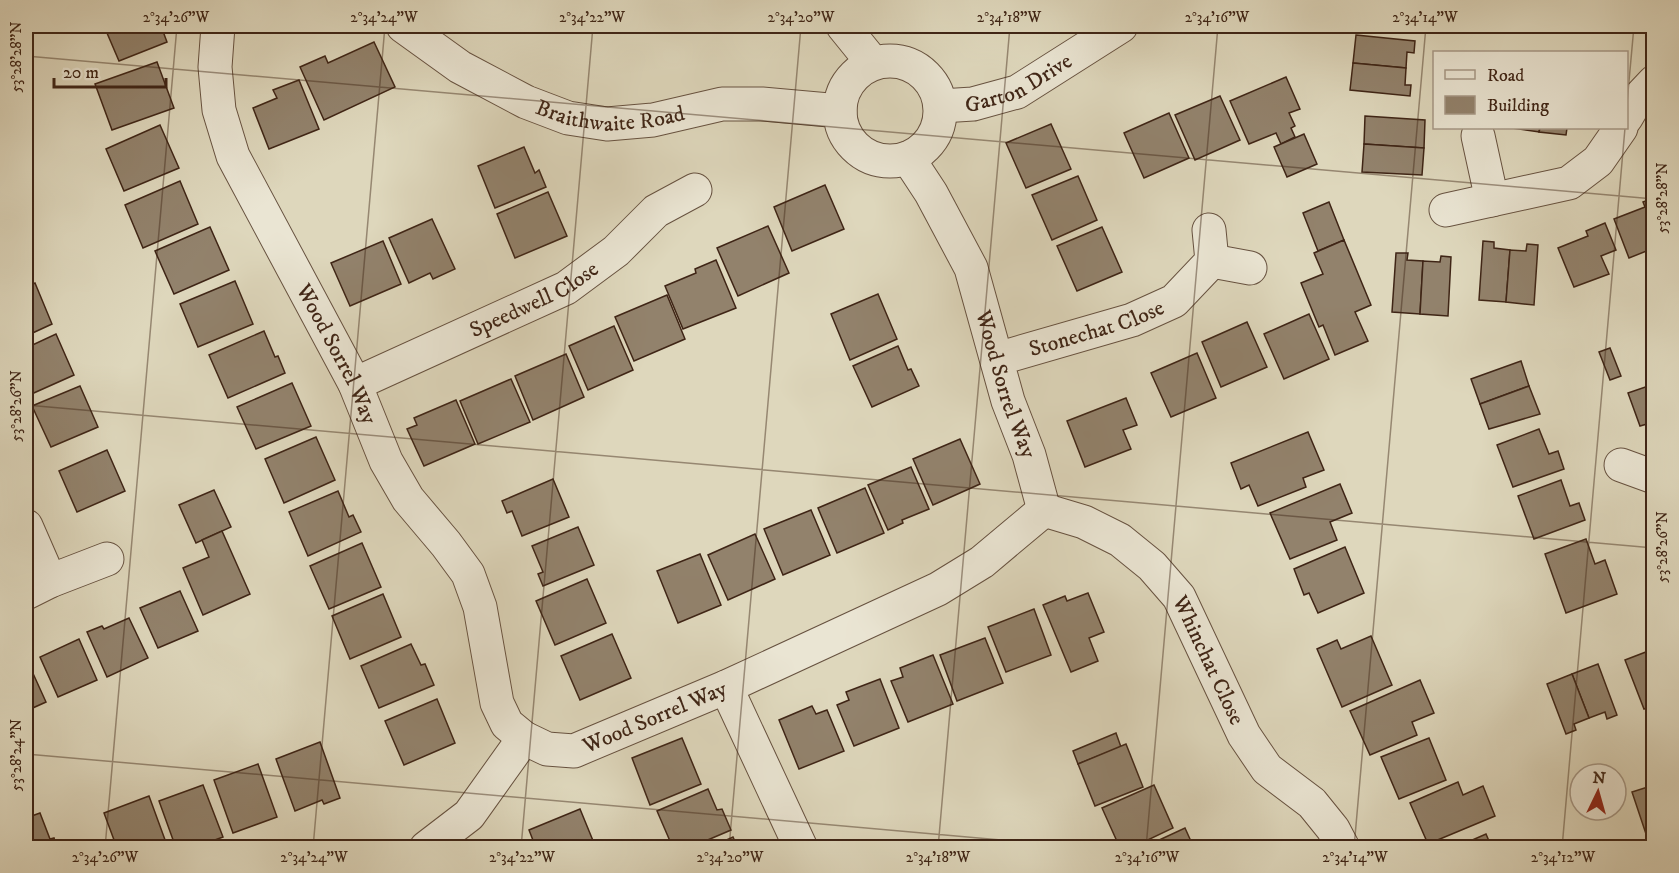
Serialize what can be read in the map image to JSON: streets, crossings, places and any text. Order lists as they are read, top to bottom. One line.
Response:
{"streets":{"street":["Garton Drive","Braithwaite Road","Speedwell Close","Stonechat Close","Wood Sorrel Way","Whinchat Close"]},"crossings":[["Garton Drive","Braithwaite Road"],["Garton Drive","Wood Sorrel Way"],["Braithwaite Road","Wood Sorrel Way"],["Speedwell Close","Wood Sorrel Way"],["Stonechat Close","Wood Sorrel Way"],["Wood Sorrel Way","Whinchat Close"]],"legend":["Road","Building"],"scale_bar":"20 m","north":"top","coordinates":["2°34'26\"W","2°34'24\"W","2°34'22\"W","2°34'20\"W","2°34'18\"W","2°34'16\"W","2°34'14\"W","53°28'28\"N","53°28'26\"N","53°28'24\"N","2°34'12\"W"]}
